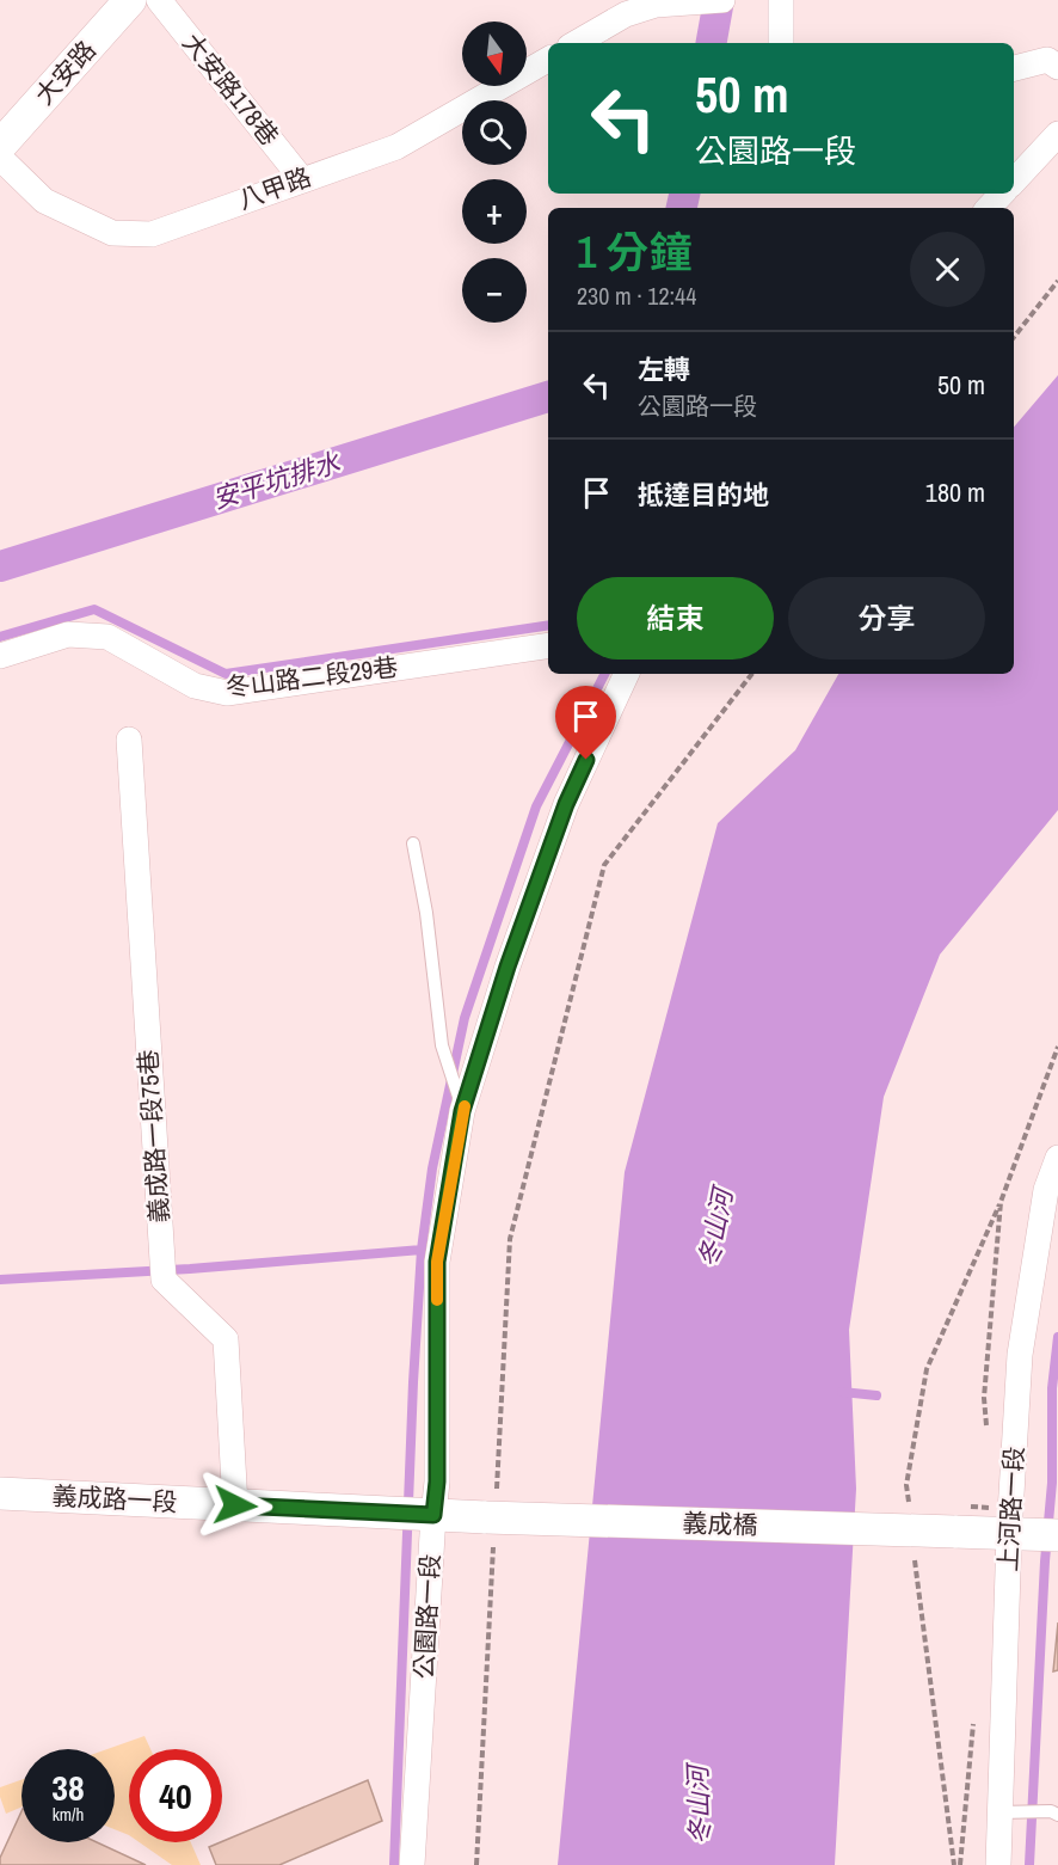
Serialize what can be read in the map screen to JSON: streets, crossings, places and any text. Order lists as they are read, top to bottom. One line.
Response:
{"streets":{"street":["大安路","大安路178巷","八甲路","冬山路二段29巷","義成路一段75巷","義成路一段","上河路一段","義成橋","公園路一段"]},"crossings":[["大安路178巷","八甲路"],["義成路一段75巷","義成路一段"],["義成路一段","義成橋"],["義成路一段","公園路一段"],["上河路一段","義成橋"]],"water":["安平坑排水","冬山河"],"north":"bottom","page":{"map_buttons":["+","−"],"turn":["50 m","公園路一段"],"heading":["1 分鐘","230 m · 12:44"],"list":[{"name":"左轉","note":"公園路一段","value":"50 m"},{"name":"抵達目的地","value":"180 m"}],"buttons":["結束","分享"],"speed":"38 km/h","limit":"40"}}
